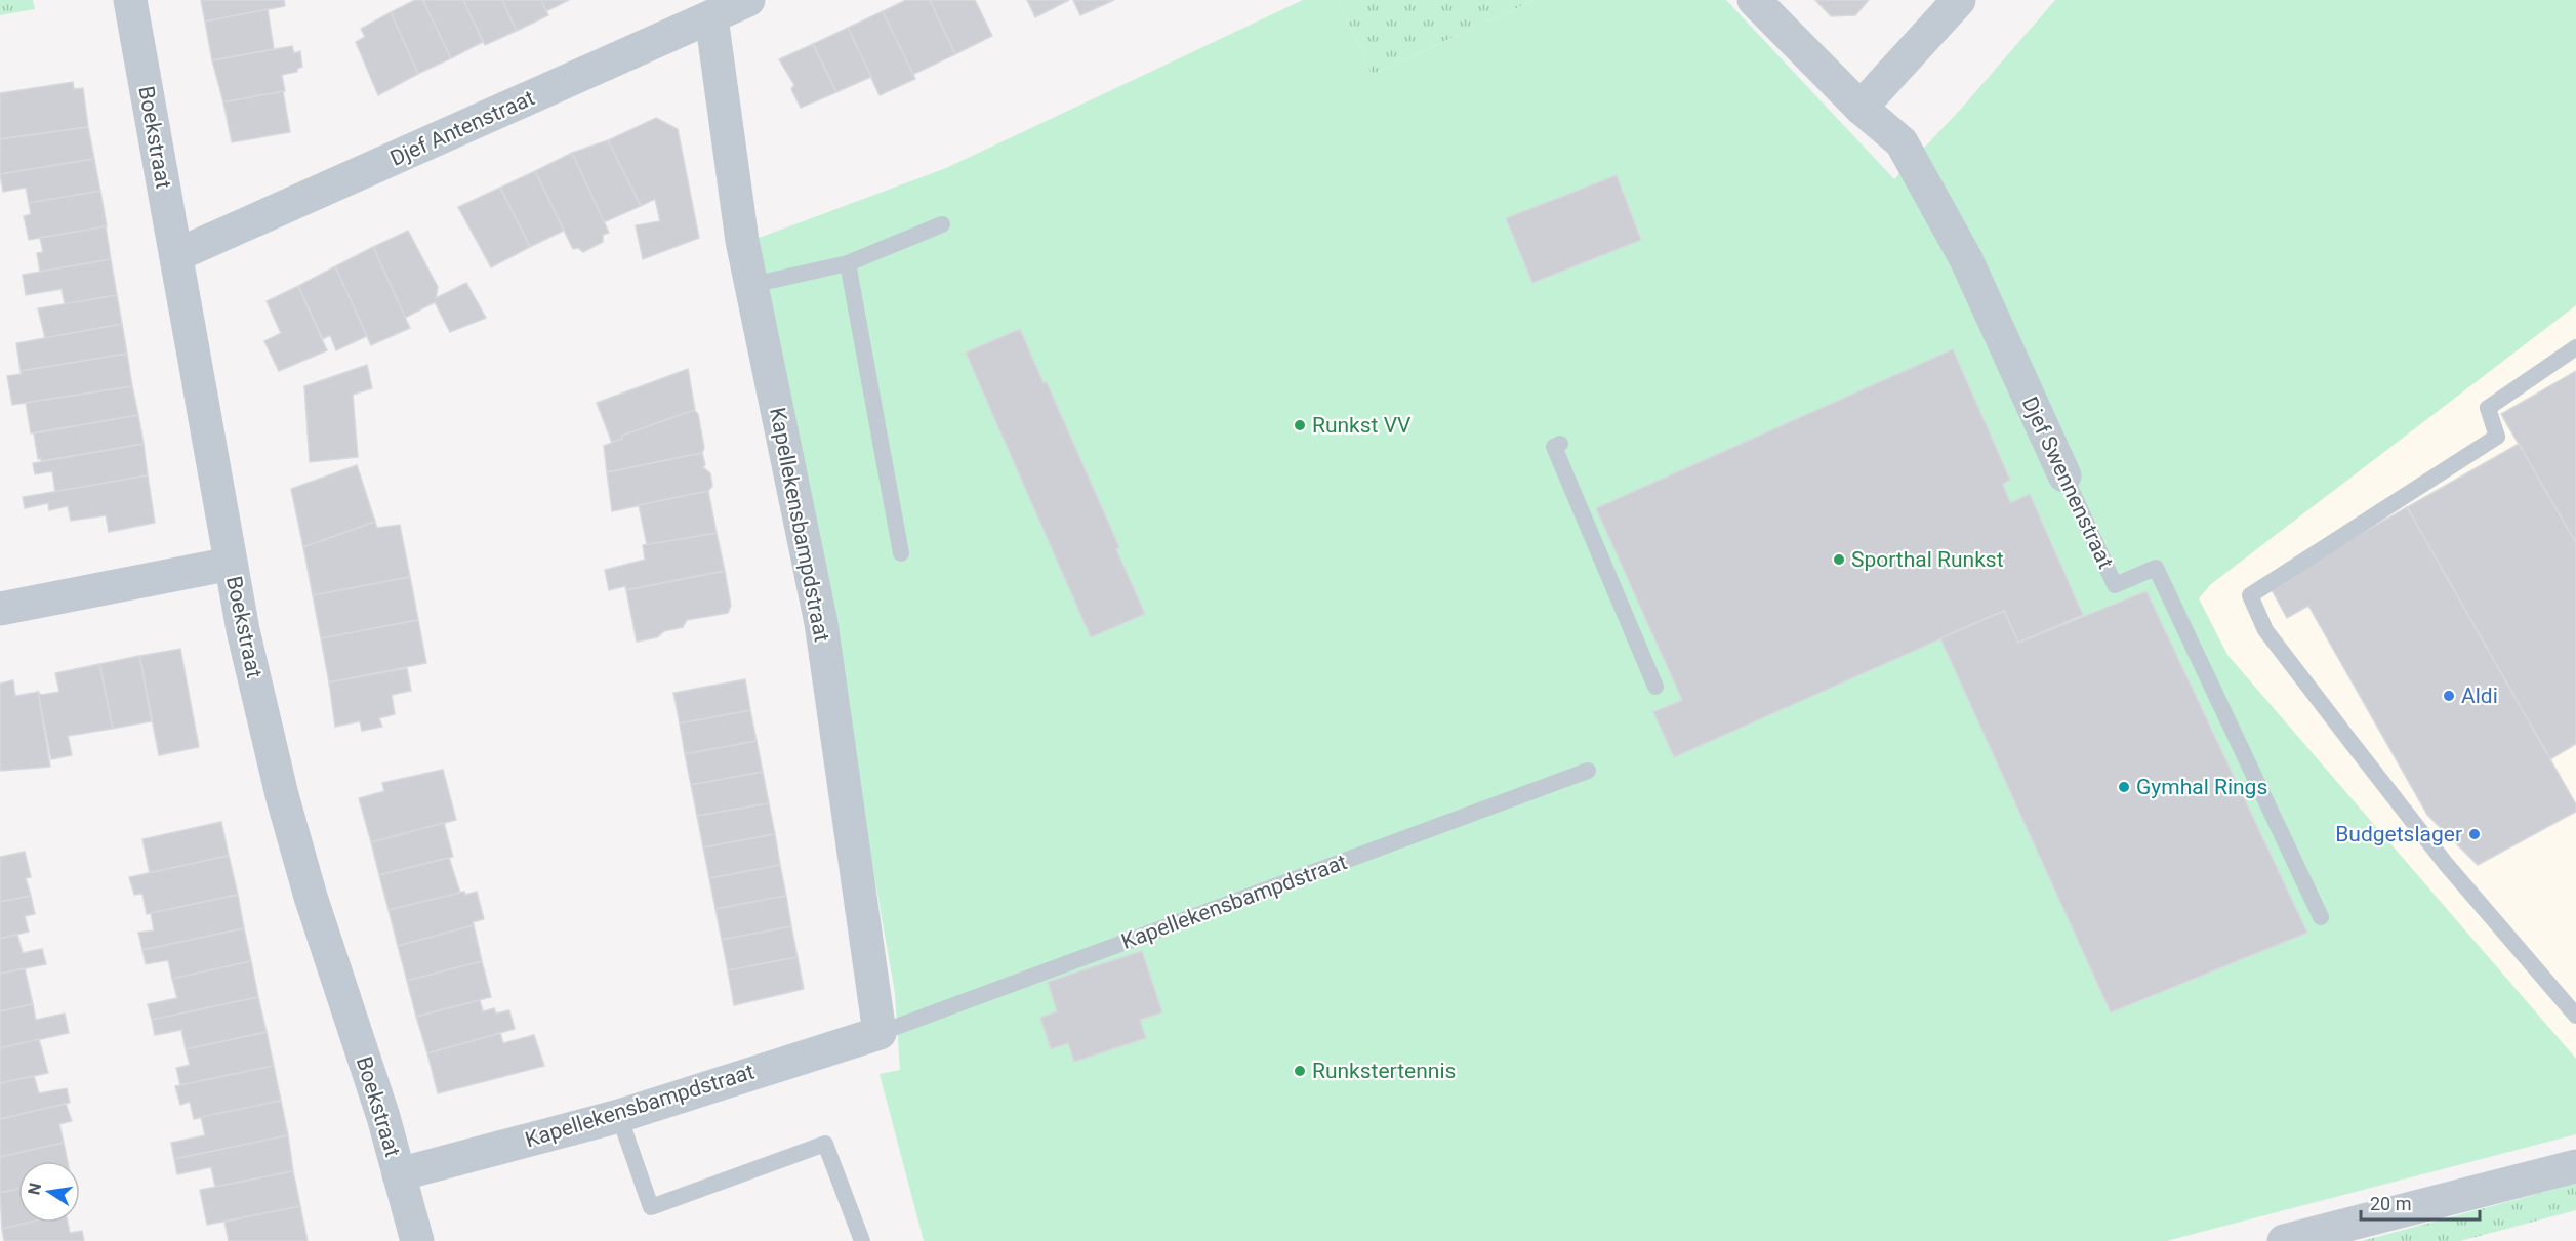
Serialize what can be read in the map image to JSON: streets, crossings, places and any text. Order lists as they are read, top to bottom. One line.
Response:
{"streets":{"street":["Djef Antenstraat","Boekstraat","Djef Swennenstraat","Kapellekensbampdstraat"]},"crossings":[["Djef Antenstraat","Boekstraat"],["Djef Antenstraat","Kapellekensbampdstraat"],["Boekstraat","Kapellekensbampdstraat"]],"places":["Runkst VV","Sporthal Runkst","Aldi","Gymhal Rings","Budgetslager","Runkstertennis"],"scale_bar":"20 m","north":"left"}
